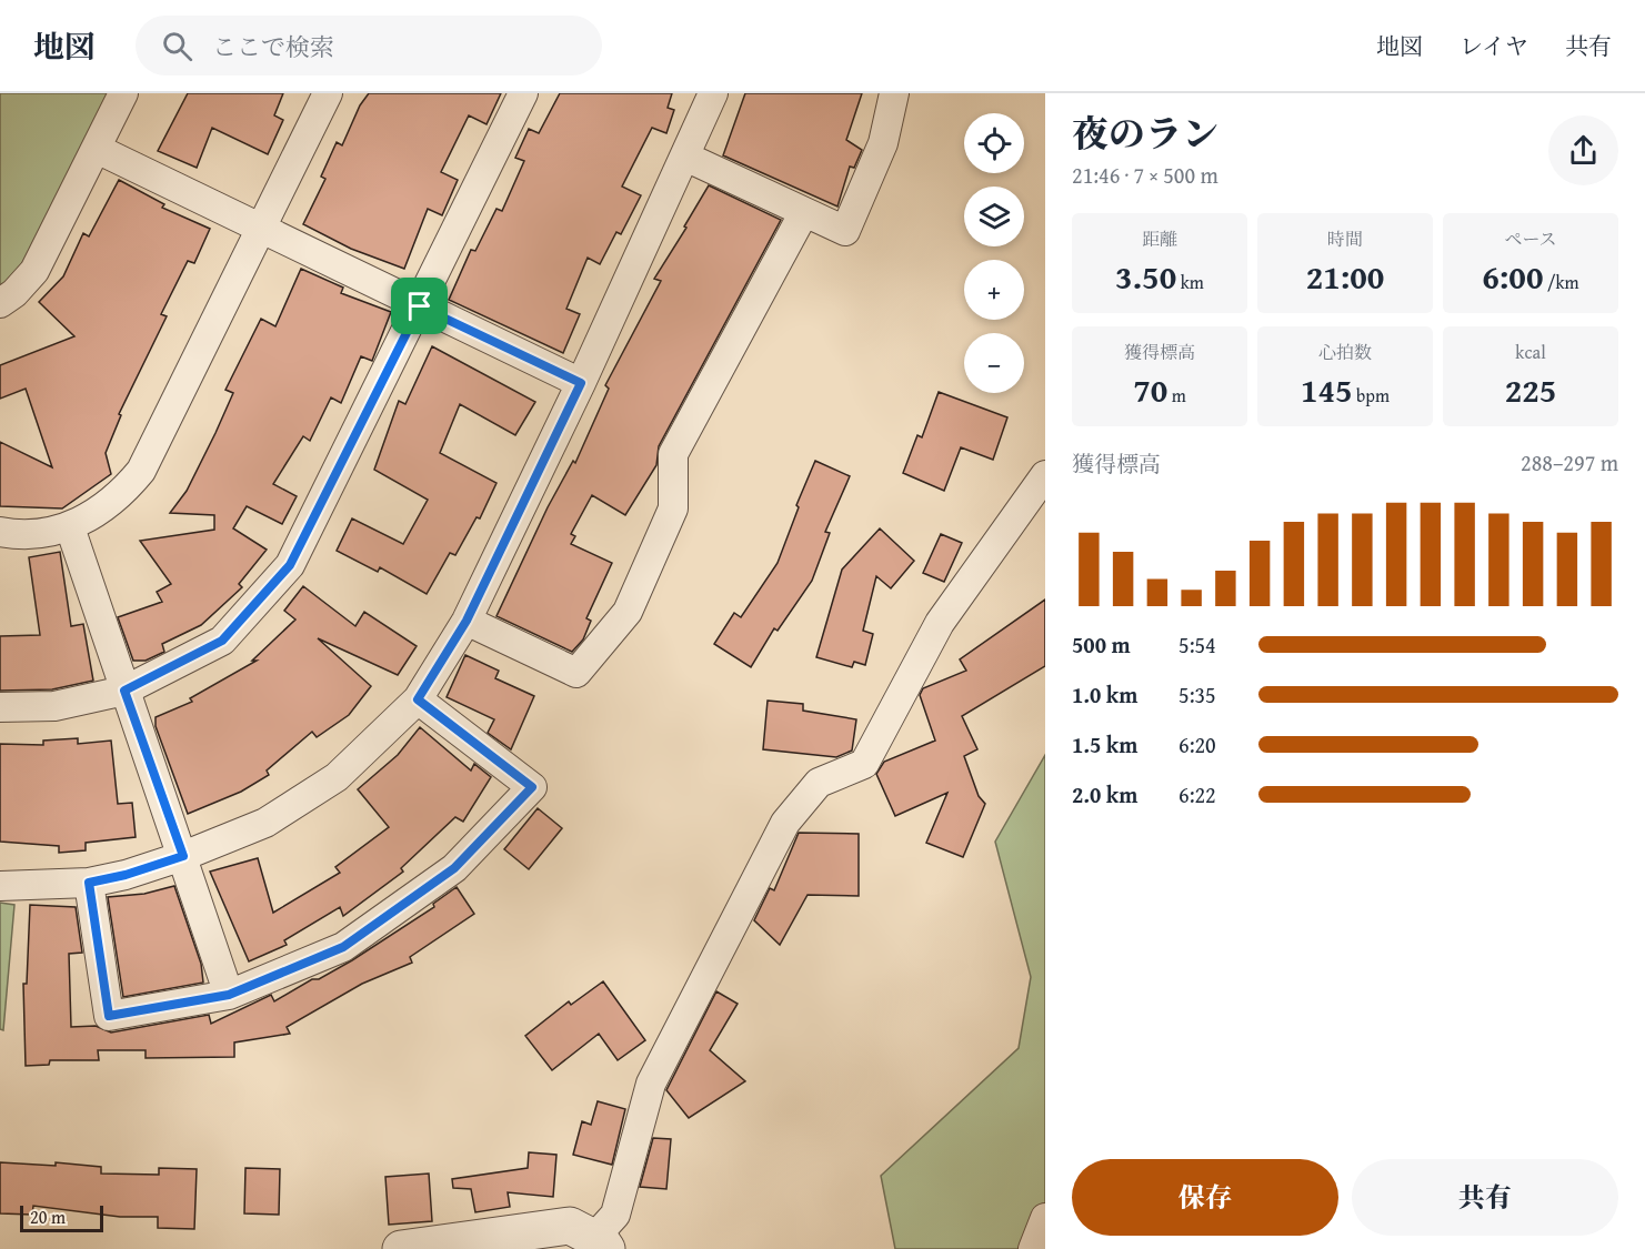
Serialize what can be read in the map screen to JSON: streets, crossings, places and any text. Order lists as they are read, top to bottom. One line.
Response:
{"scale_bar":"20 m","page":{"header":"地図","search":"ここで検索","nav":["地図","レイヤ","共有"],"heading":["夜のラン","21:46 · 7 × 500 m"],"map_buttons":["+","−"],"stats":[["距離","3.50 km"],["時間","21:00"],["ペース","6:00 /km"],["獲得標高","70 m"],["心拍数","145 bpm"],["kcal","225"]],"chart":["獲得標高","288–297 m"],"list":[{"name":"500 m","note":"5:54"},{"name":"1.0 km","note":"5:35"},{"name":"1.5 km","note":"6:20"},{"name":"2.0 km","note":"6:22"}],"buttons":["保存","共有"],"scale":"20 m"}}
